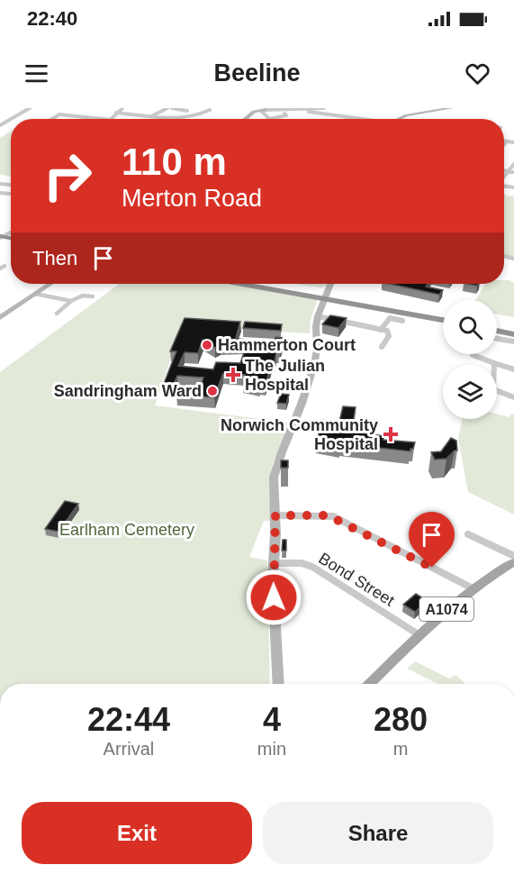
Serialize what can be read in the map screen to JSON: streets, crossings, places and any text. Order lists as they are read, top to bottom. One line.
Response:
{"streets":{"main road":["A1074"],"street":["Bond Street"]},"crossings":[["Bond Street","A1074"]],"parks":["Earlham Cemetery"],"places":{"other":["Hammerton Court","Sandringham Ward"],"health":["The Julian Hospital","Norwich Community Hospital"]},"page":{"status":"22:40","header":"Beeline","turn":["110 m","Merton Road"],"then":"Then","eta":["22:44","Arrival","4","min","280","m"],"buttons":["Exit","Share"]}}
